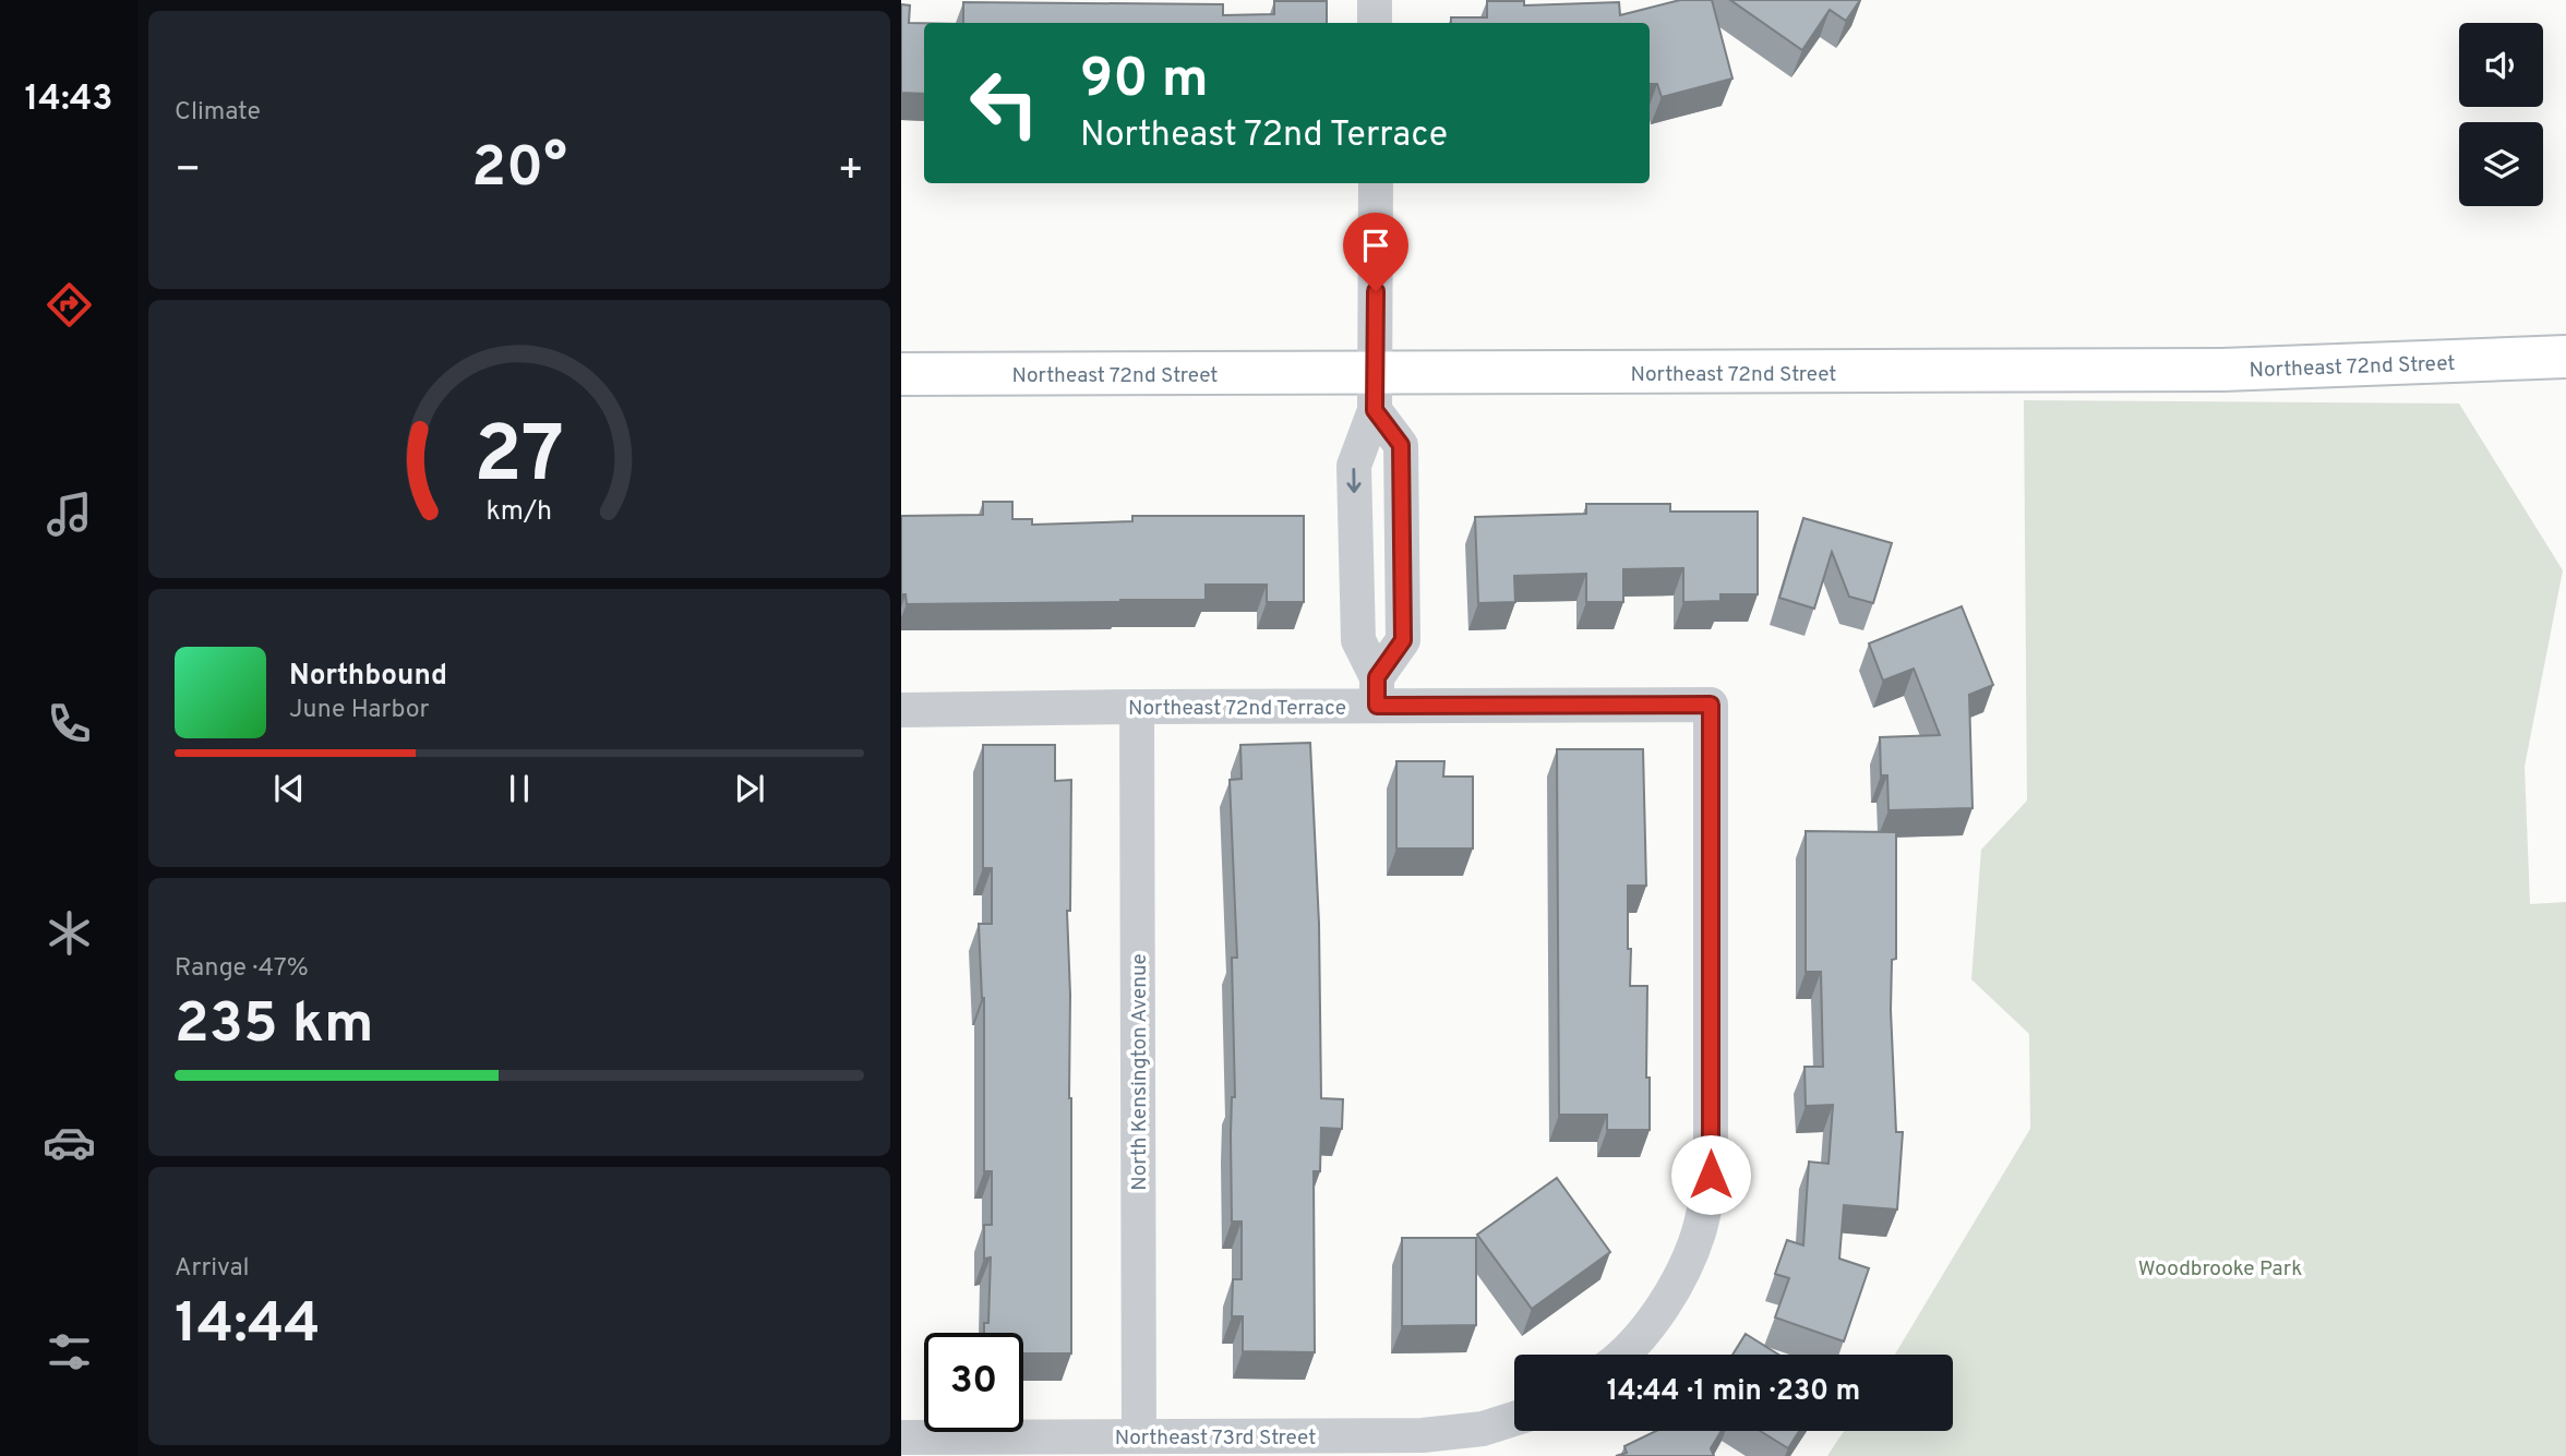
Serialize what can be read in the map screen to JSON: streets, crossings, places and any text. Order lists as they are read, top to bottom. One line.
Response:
{"streets":{"main road":["Northeast 72nd Street"],"street":["Northeast 72nd Terrace","North Kensington Avenue","Northeast 73rd Street"]},"crossings":[["Northeast 72nd Terrace","North Kensington Avenue"],["North Kensington Avenue","Northeast 73rd Street"]],"parks":["Woodbrooke Park"],"page":{"tabs":"14:43","tile":["Climate",["Range · 47%","235 km"],["Arrival","14:44"]],"turn":["90 m","Northeast 72nd Terrace"],"heat":["−","20°","+"],"song":["Northbound","June Harbor"],"limit":"30","trip":"14:44 · 1 min · 230 m","gauge":["27","km/h"]}}
